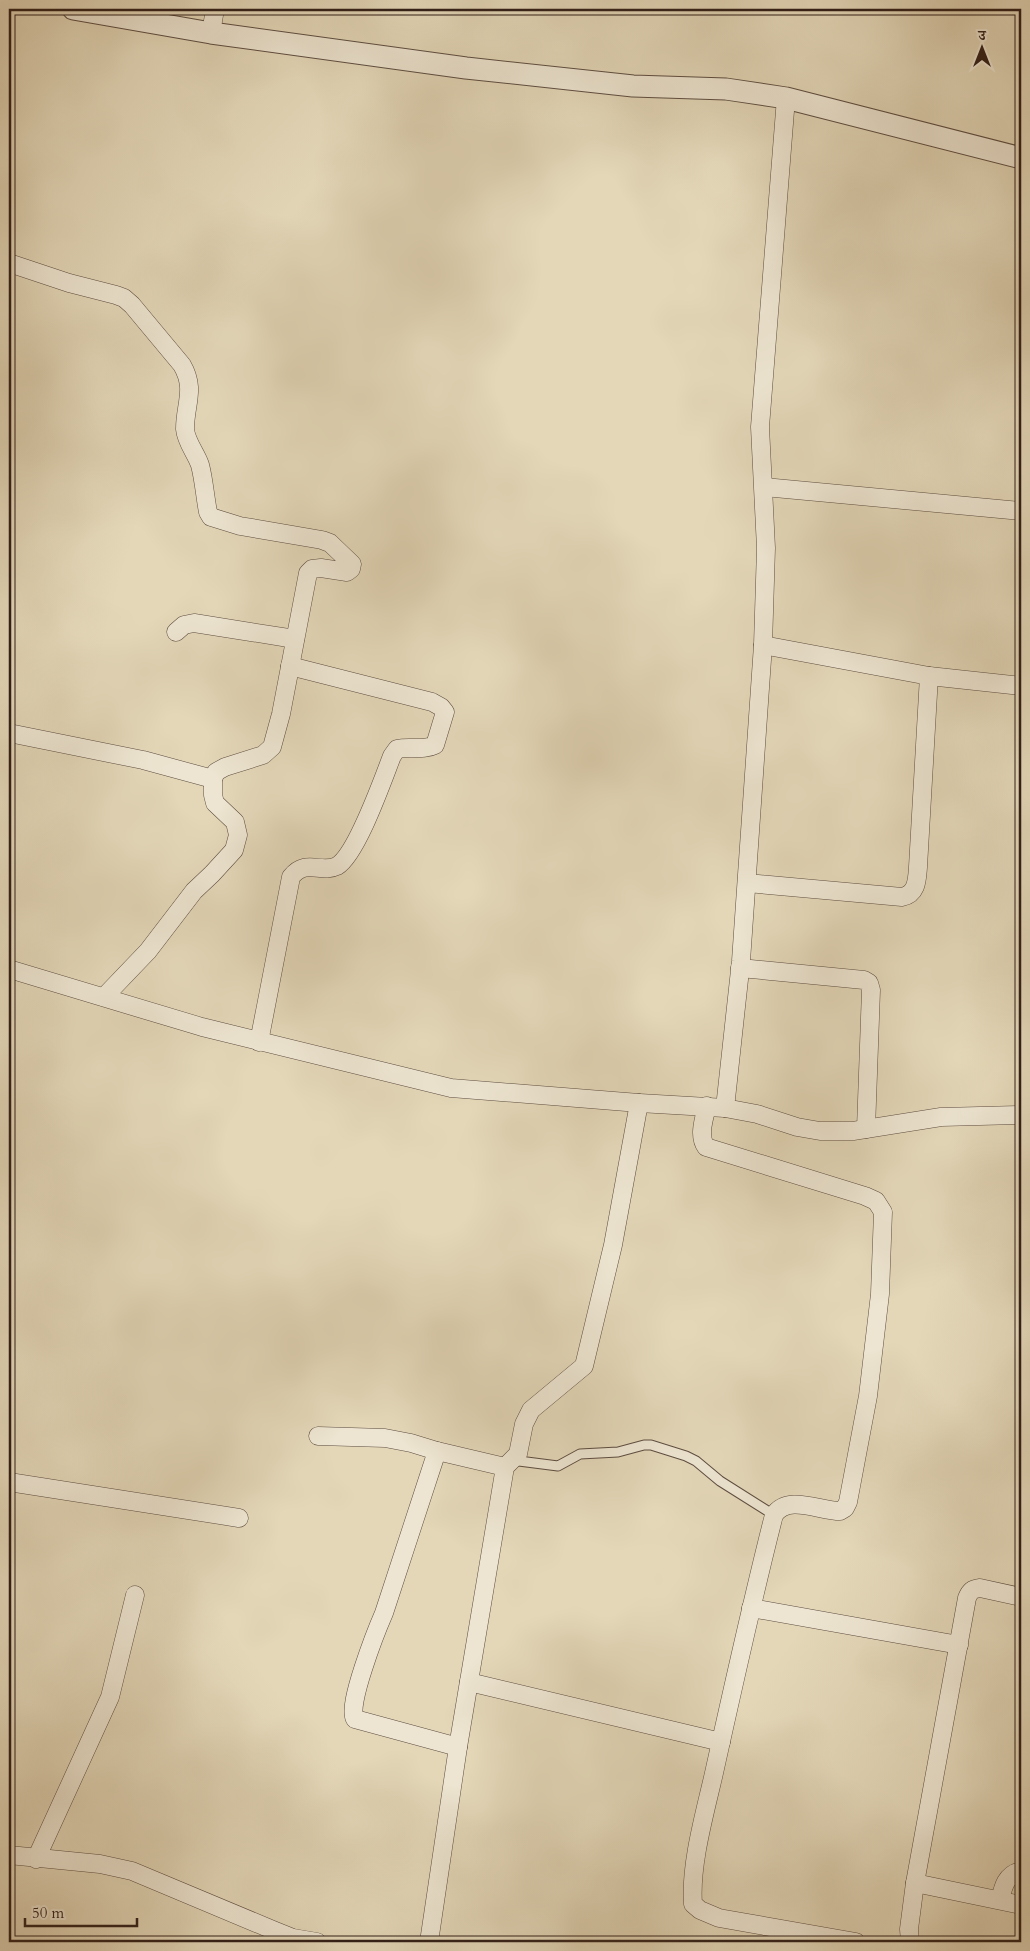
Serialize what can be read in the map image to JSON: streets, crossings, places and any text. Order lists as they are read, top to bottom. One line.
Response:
{"scale_bar":"50 m","north":"top"}
